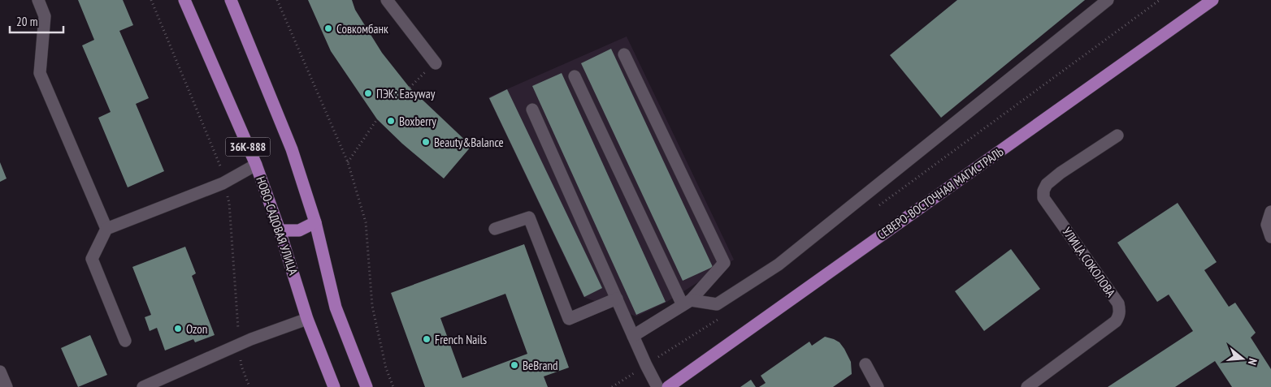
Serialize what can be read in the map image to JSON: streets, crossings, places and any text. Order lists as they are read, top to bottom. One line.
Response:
{"streets":{"main road":["36К-888","СЕВЕРО-ВОСТОЧНАЯ МАГИСТРАЛЬ","НОВО-САДОВАЯ УЛИЦА"],"street":["УЛИЦА СОКОЛОВА"]},"places":["Совкомбанк","ПЭК: Easyway","Boxberry","Beauty&Balance","Ozon","French Nails","BeBrand"],"scale_bar":"20 m","north":"right"}
